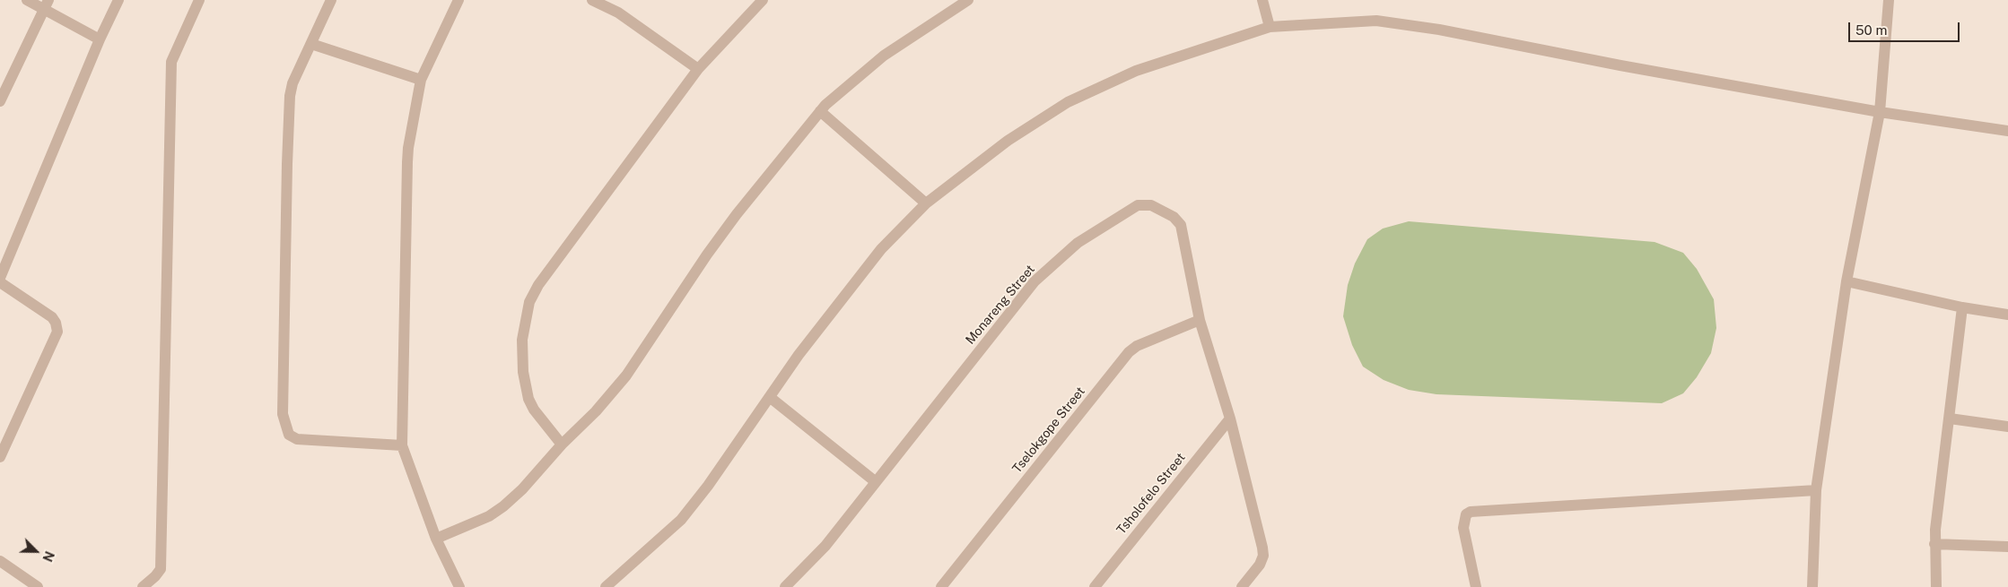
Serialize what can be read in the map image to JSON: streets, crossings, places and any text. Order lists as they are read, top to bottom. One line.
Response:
{"streets":{"street":["Monareng Street","Tselokgope Street","Tsholofelo Street"]},"crossings":[["Monareng Street","Tselokgope Street"],["Monareng Street","Tsholofelo Street"]],"scale_bar":"50 m","north":"bottom right"}
